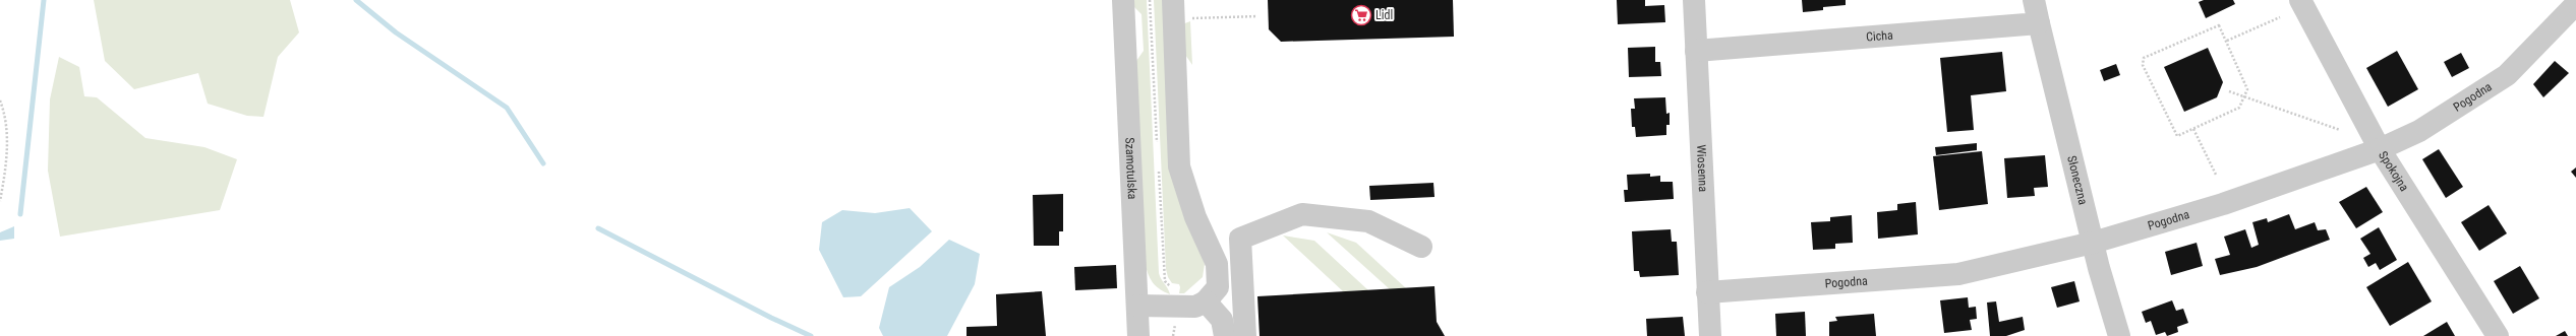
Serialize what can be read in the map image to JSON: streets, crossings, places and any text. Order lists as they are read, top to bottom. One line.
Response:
{"streets":{"street":["Cicha","Pogodna","Szamotulska","Wiosenna","Spokojna","Słoneczna"]},"crossings":[["Cicha","Wiosenna"],["Cicha","Słoneczna"],["Pogodna","Wiosenna"],["Pogodna","Spokojna"],["Pogodna","Słoneczna"]],"places":{"supermarket":["Lidl"]}}
